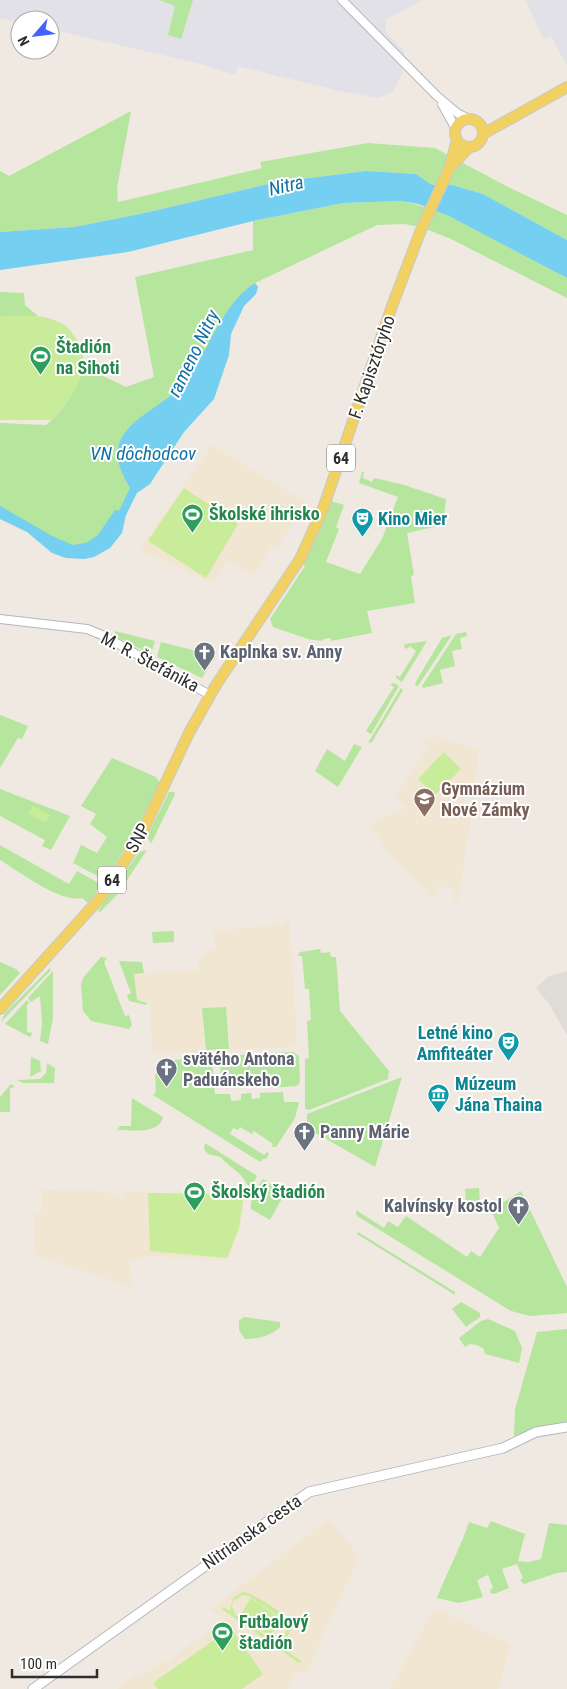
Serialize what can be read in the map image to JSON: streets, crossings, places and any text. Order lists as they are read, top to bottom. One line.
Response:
{"streets":{"main road":["F. Kapisztóryho","64","SNP","Nitrianska cesta"],"street":["M. R. Štefánika"]},"crossings":[["F. Kapisztóryho","64"],["F. Kapisztóryho","M. R. Štefánika"],["F. Kapisztóryho","SNP"],["M. R. Štefánika","SNP"]],"water":["Nitra","rameno Nitry","VN dôchodcov"],"places":{"sports":["Štadión na Sihoti","Školské ihrisko","Školský štadión","Futbalový štadión"],"theatre":["Kino Mier","Letné kino Amfiteáter"],"church":["Kaplnka sv. Anny","svätého Antona Paduánskeho","Panny Márie","Kalvínsky kostol"],"school or university":["Gymnázium Nové Zámky"],"museum":["Múzeum Jána Thaina"]},"scale_bar":"100 m","north":"bottom left"}
